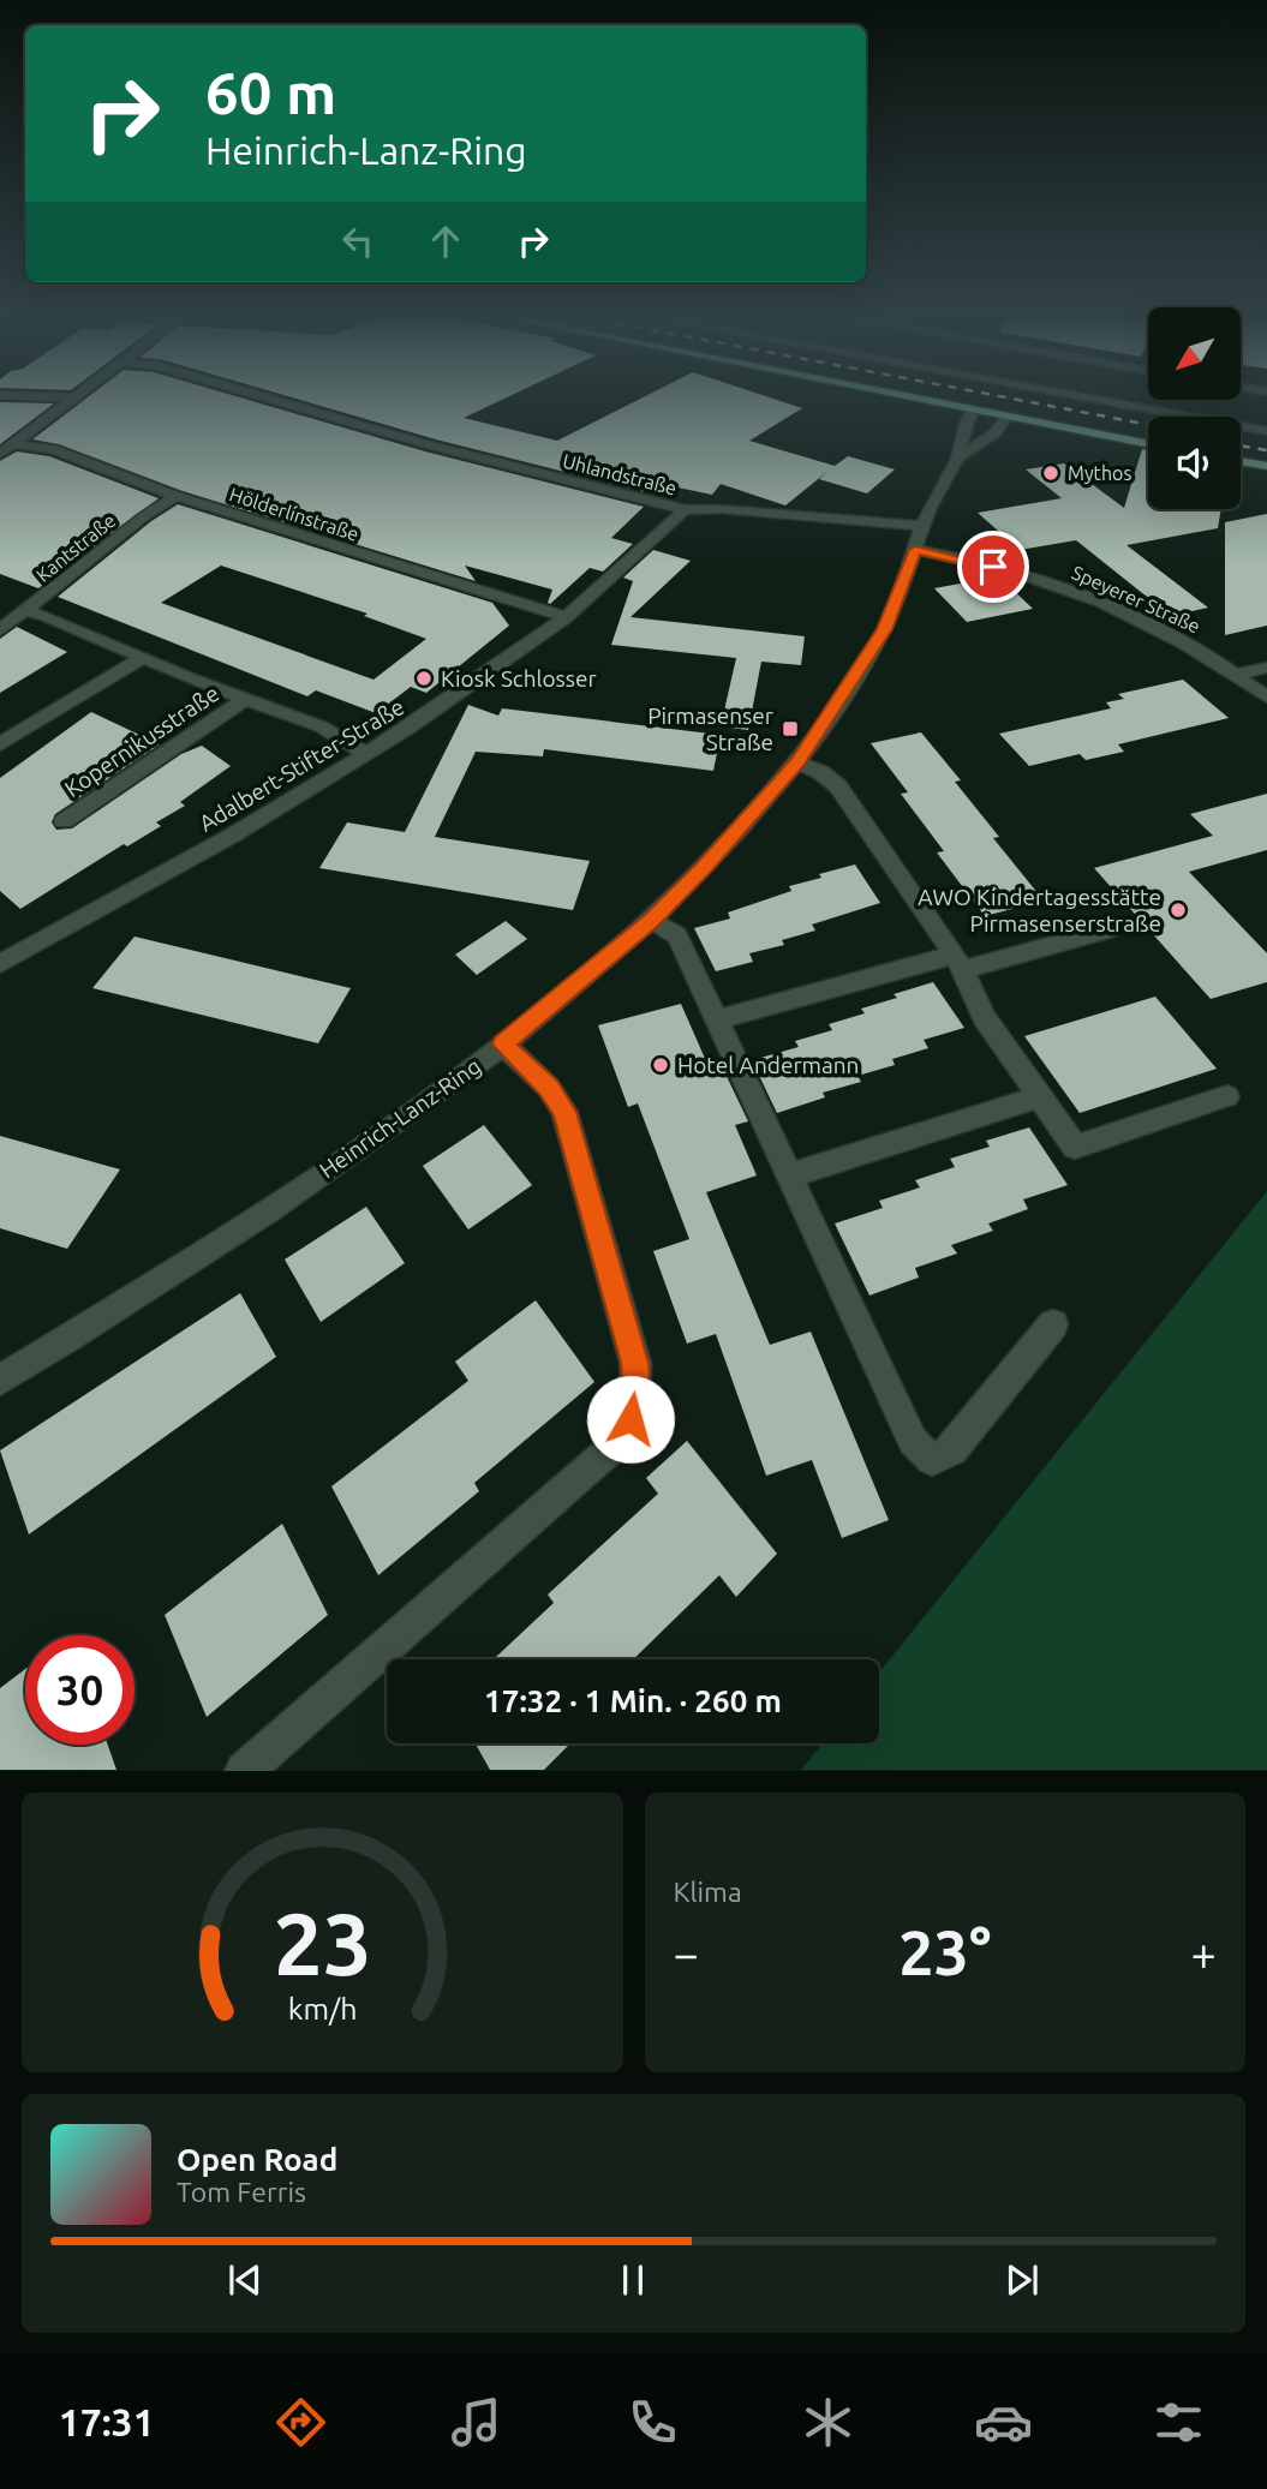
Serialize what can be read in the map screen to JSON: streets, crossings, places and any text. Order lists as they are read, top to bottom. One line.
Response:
{"streets":{"street":["Uhlandstraße","Hölderlinstraße","Kantstraße","Speyerer Straße","Kopernikusstraße","Adalbert-Stifter-Straße","Heinrich-Lanz-Ring"]},"crossings":[["Uhlandstraße","Adalbert-Stifter-Straße"],["Uhlandstraße","Heinrich-Lanz-Ring"],["Hölderlinstraße","Kantstraße"],["Hölderlinstraße","Adalbert-Stifter-Straße"],["Kantstraße","Kopernikusstraße"],["Speyerer Straße","Heinrich-Lanz-Ring"],["Kopernikusstraße","Adalbert-Stifter-Straße"]],"places":{"other":["Mythos","Kiosk Schlosser","AWO Kindertagesstätte Pirmasenserstraße","Hotel Andermann"],"transit":["Pirmasenser Straße"]},"north":"bottom left","page":{"turn":["60 m","Heinrich-Lanz-Ring"],"limit":"30","trip":"17:32 · 1 Min. · 260 m","tile":"Klima","heat":["−","23°","+"],"song":["Open Road","Tom Ferris"],"tabs":"17:31","gauge":["23","km/h"]}}
